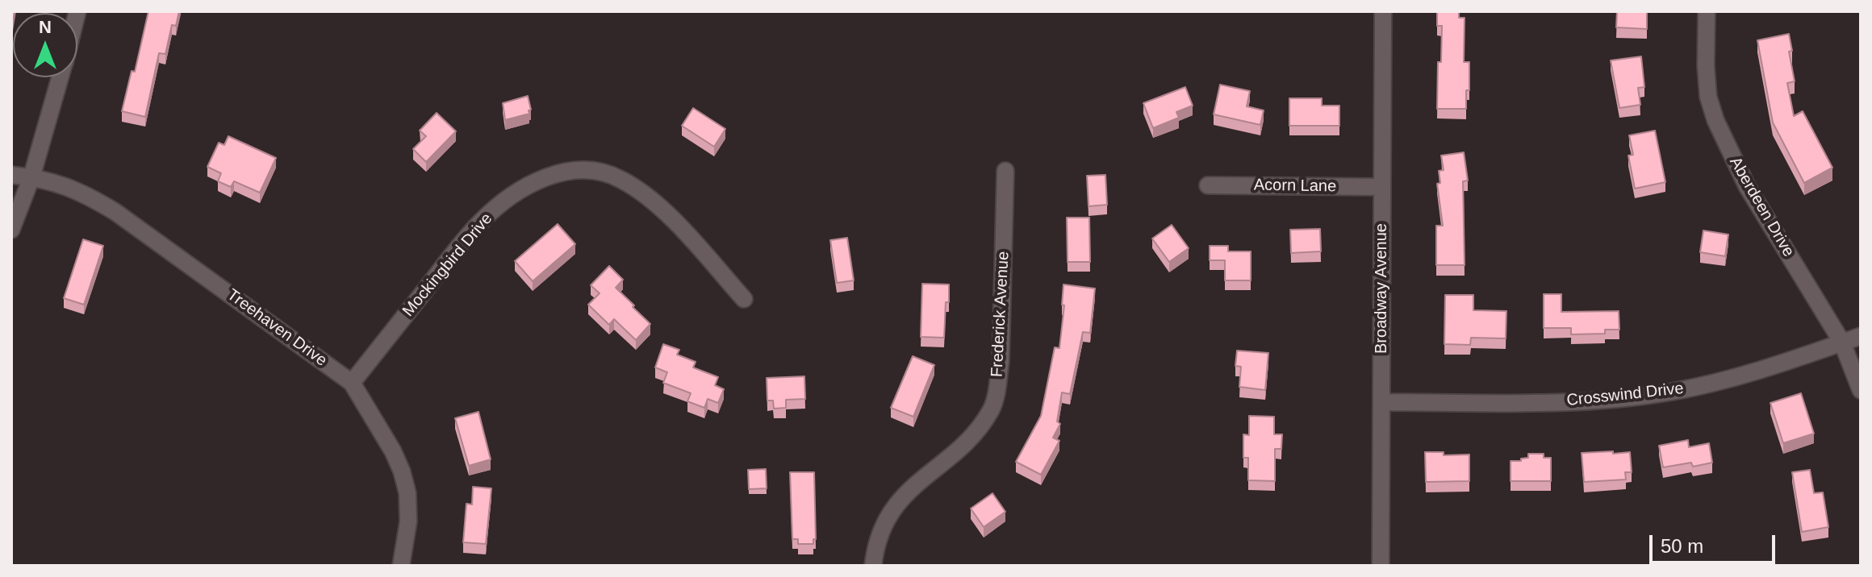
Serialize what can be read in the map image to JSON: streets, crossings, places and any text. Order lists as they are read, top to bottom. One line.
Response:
{"streets":{"street":["Acorn Lane","Aberdeen Drive","Mockingbird Drive","Broadway Avenue","Frederick Avenue","Treehaven Drive","Crosswind Drive"]},"crossings":[["Acorn Lane","Broadway Avenue"],["Aberdeen Drive","Crosswind Drive"],["Mockingbird Drive","Treehaven Drive"],["Broadway Avenue","Crosswind Drive"]],"scale_bar":"50 m","north":"top"}
